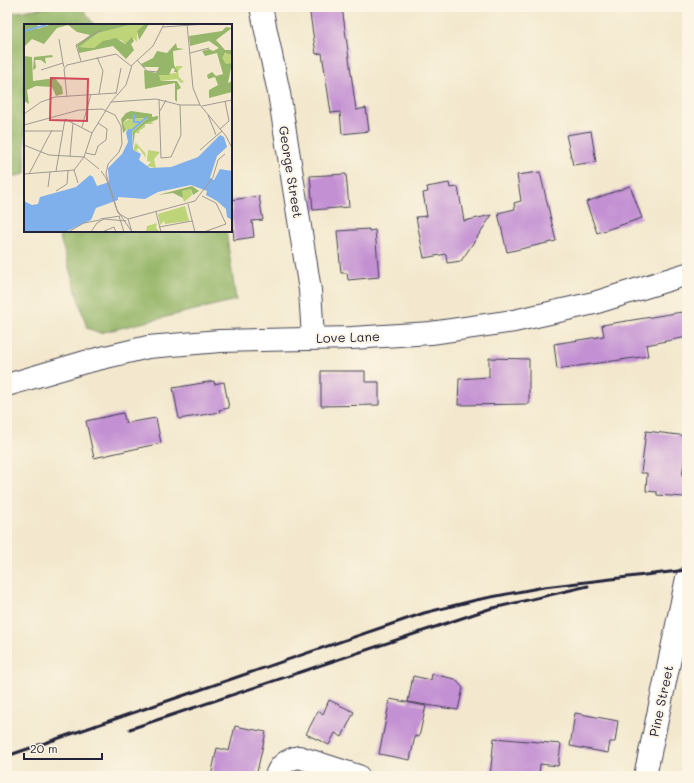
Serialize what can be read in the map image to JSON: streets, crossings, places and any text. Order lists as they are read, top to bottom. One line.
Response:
{"streets":{"street":["George Street","Love Lane","Pine Street"]},"crossings":[["George Street","Love Lane"]],"scale_bar":"20 m"}
